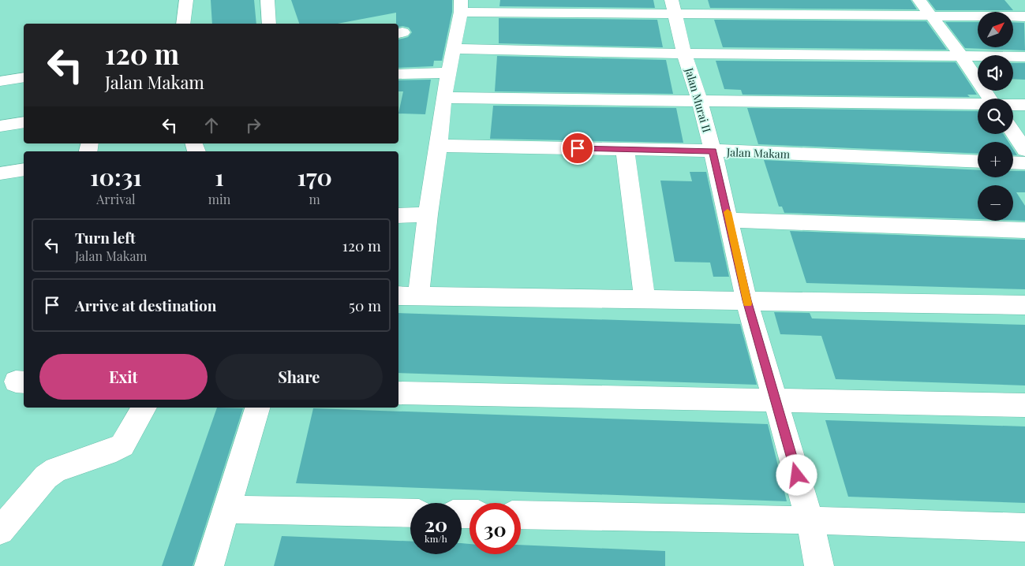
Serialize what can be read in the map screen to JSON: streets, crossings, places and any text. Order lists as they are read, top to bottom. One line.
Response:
{"streets":{"street":["Jalan Murai II","Jalan Makam"]},"crossings":[["Jalan Murai II","Jalan Makam"]],"north":"top right","page":{"map_buttons":["+","−"],"turn":["120 m","Jalan Makam"],"eta":["10:31","Arrival","1","min","170","m"],"list":[{"name":"Turn left","note":"Jalan Makam","value":"120 m"},{"name":"Arrive at destination","value":"50 m"}],"buttons":["Exit","Share"],"speed":"20 km/h","limit":"30"}}
